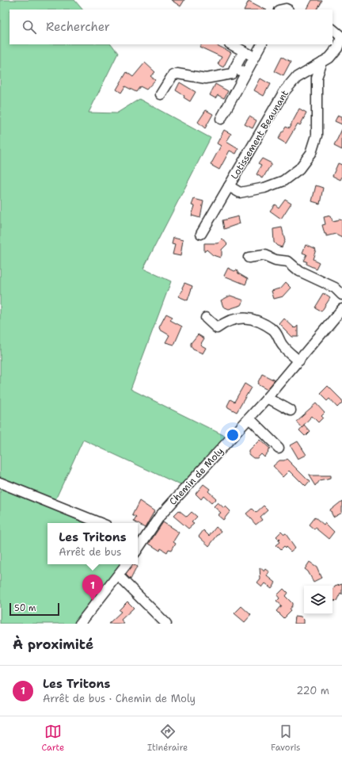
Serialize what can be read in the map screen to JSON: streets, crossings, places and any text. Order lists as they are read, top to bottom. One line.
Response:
{"streets":{"street":["Lotissement Beaunant","Chemin de Moly"]},"scale_bar":"50 m","page":{"search":"Rechercher","popup":["Les Tritons","Arrêt de bus"],"pins":"1","scale":"50 m","heading":"À proximité","list":[{"mark":"1","name":"Les Tritons","note":"Arrêt de bus · Chemin de Moly","value":"220 m"}],"nav":["Carte","Itinéraire","Favoris"]}}
